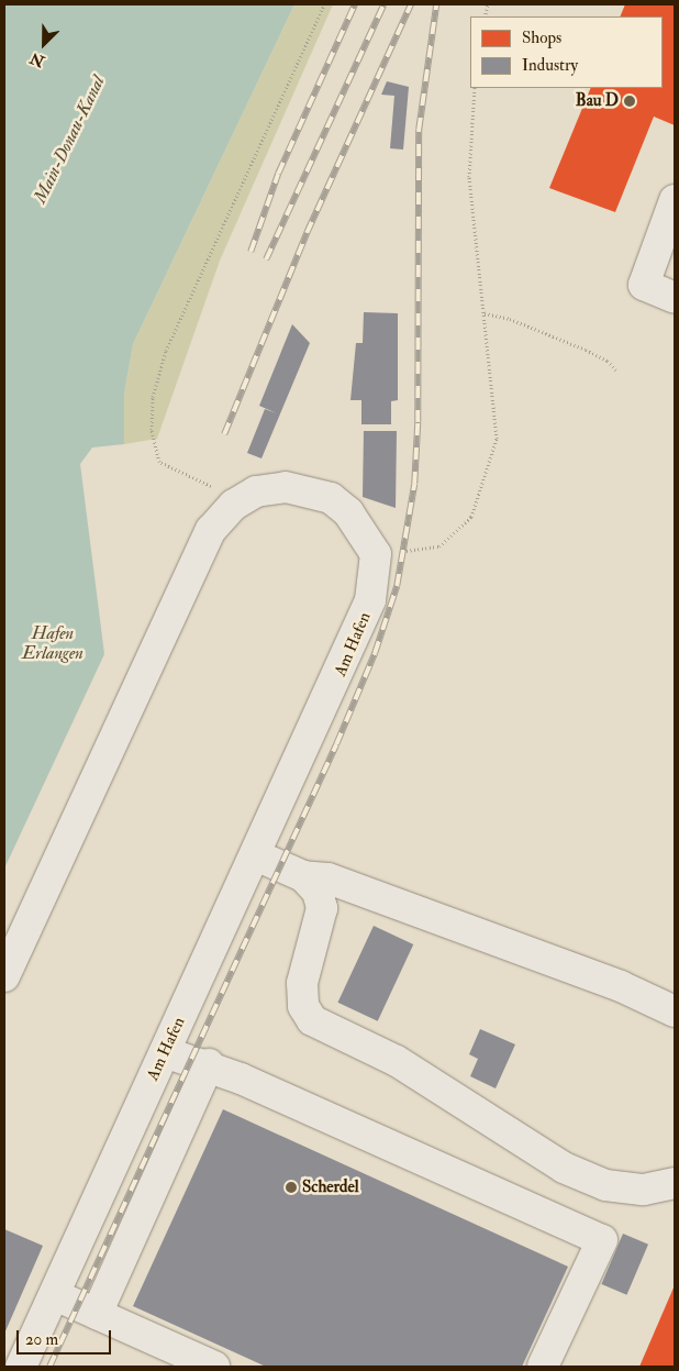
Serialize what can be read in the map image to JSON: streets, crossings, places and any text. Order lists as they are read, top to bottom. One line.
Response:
{"streets":{"street":["Am Hafen"]},"water":["Main-Donau-Kanal","Hafen Erlangen"],"places":["Bau D","Scherdel"],"legend":["Shops","Industry"],"scale_bar":"20 m","north":"bottom left"}
